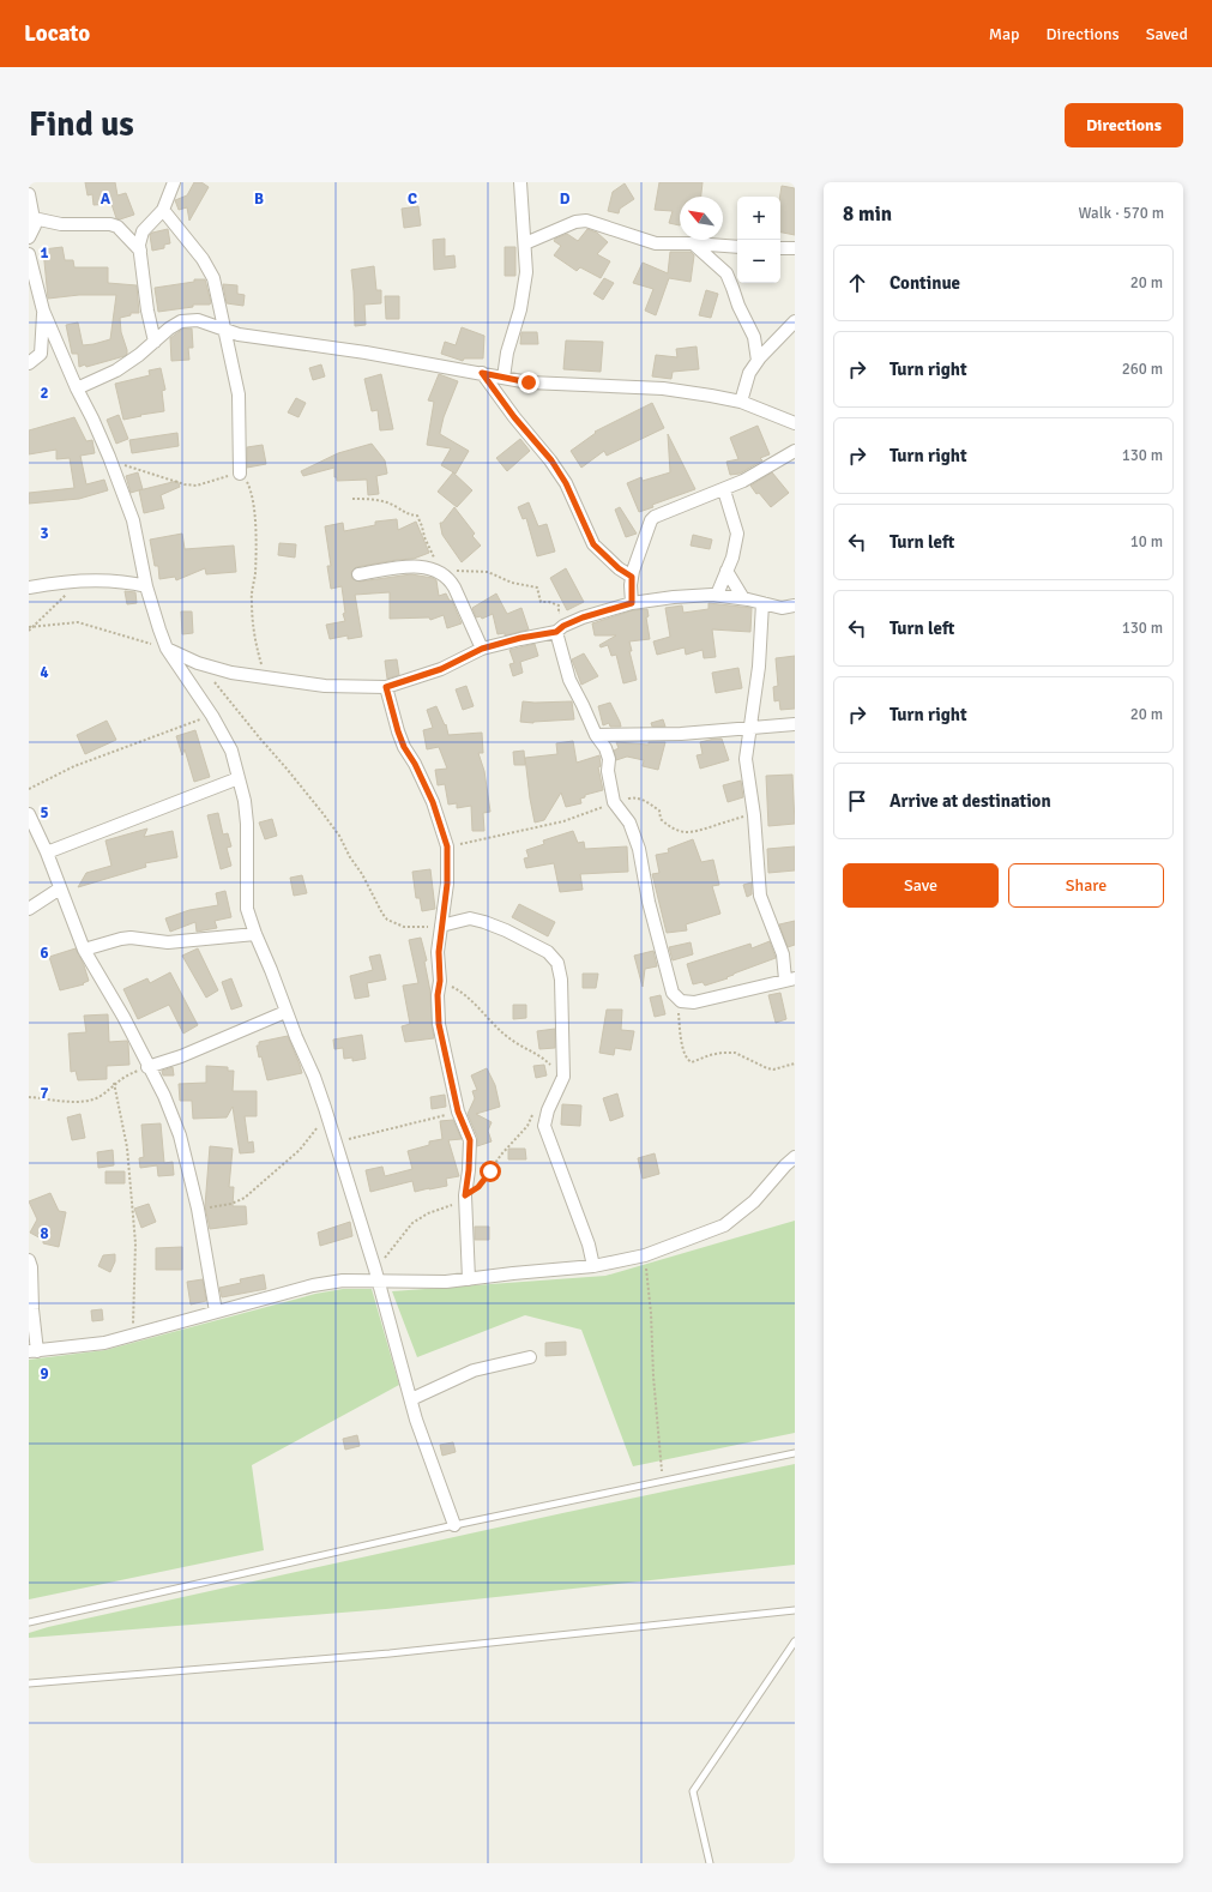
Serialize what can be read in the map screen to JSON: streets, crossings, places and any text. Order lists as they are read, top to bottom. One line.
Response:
{"north":"top left","page":{"header":"Locato","nav":["Map","Directions","Saved"],"buttons":["Directions",["Save","Share"]],"title":"Find us","heading":["8 min","Walk · 570 m"],"map_buttons":["+","−"],"list":[["Continue","20 m"],["Turn right","260 m"],["Turn right","130 m"],["Turn left","10 m"],["Turn left","130 m"],["Turn right","20 m"],"Arrive at destination"]},"grid":{"columns":["A","B","C","D"],"rows":["1","2","3","4","5","6","7","8","9"]}}
